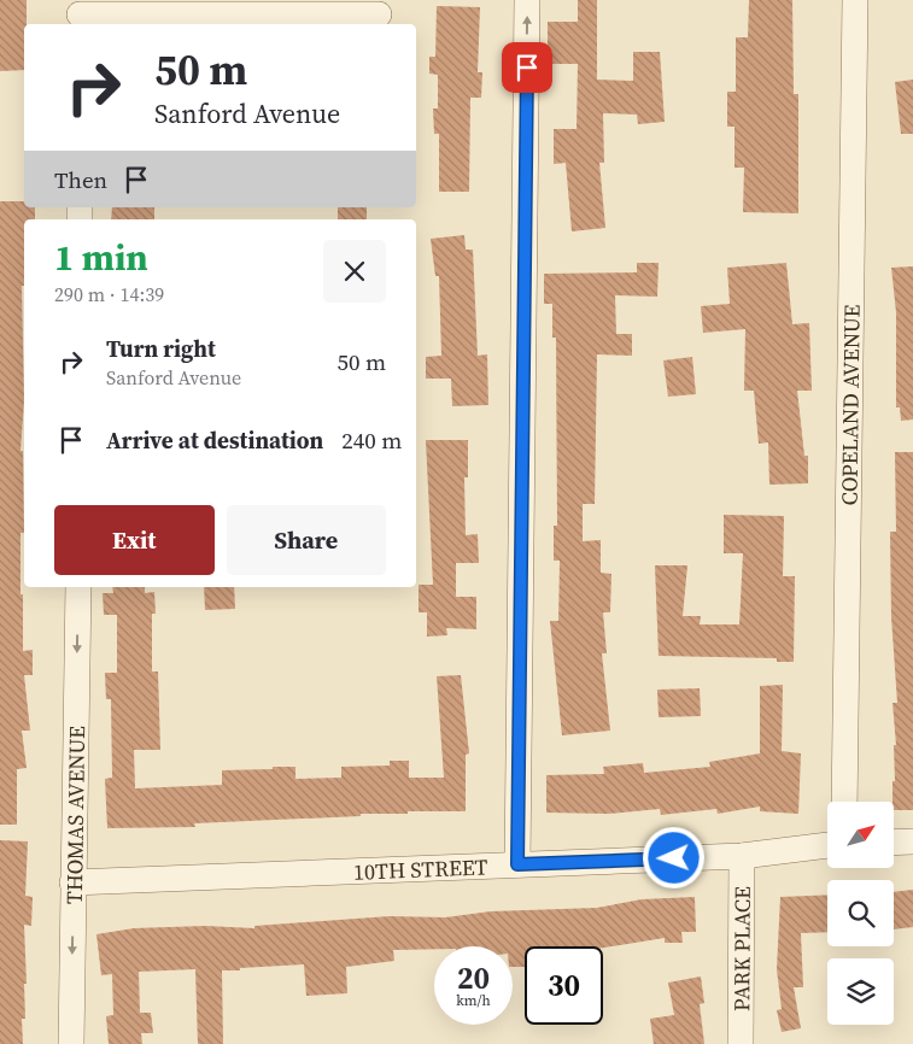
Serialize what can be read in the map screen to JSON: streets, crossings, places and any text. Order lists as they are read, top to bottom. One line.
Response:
{"streets":{"street":["COPELAND AVENUE","THOMAS AVENUE","10TH STREET","PARK PLACE"]},"crossings":[["THOMAS AVENUE","10TH STREET"],["10TH STREET","PARK PLACE"]],"one_way":["THOMAS AVENUE"],"north":"top right","page":{"turn":["50 m","Sanford Avenue"],"then":"Then","heading":["1 min","290 m · 14:39"],"list":[{"name":"Turn right","note":"Sanford Avenue","value":"50 m"},{"name":"Arrive at destination","value":"240 m"}],"buttons":["Exit","Share"],"speed":"20 km/h","limit":"30"}}
